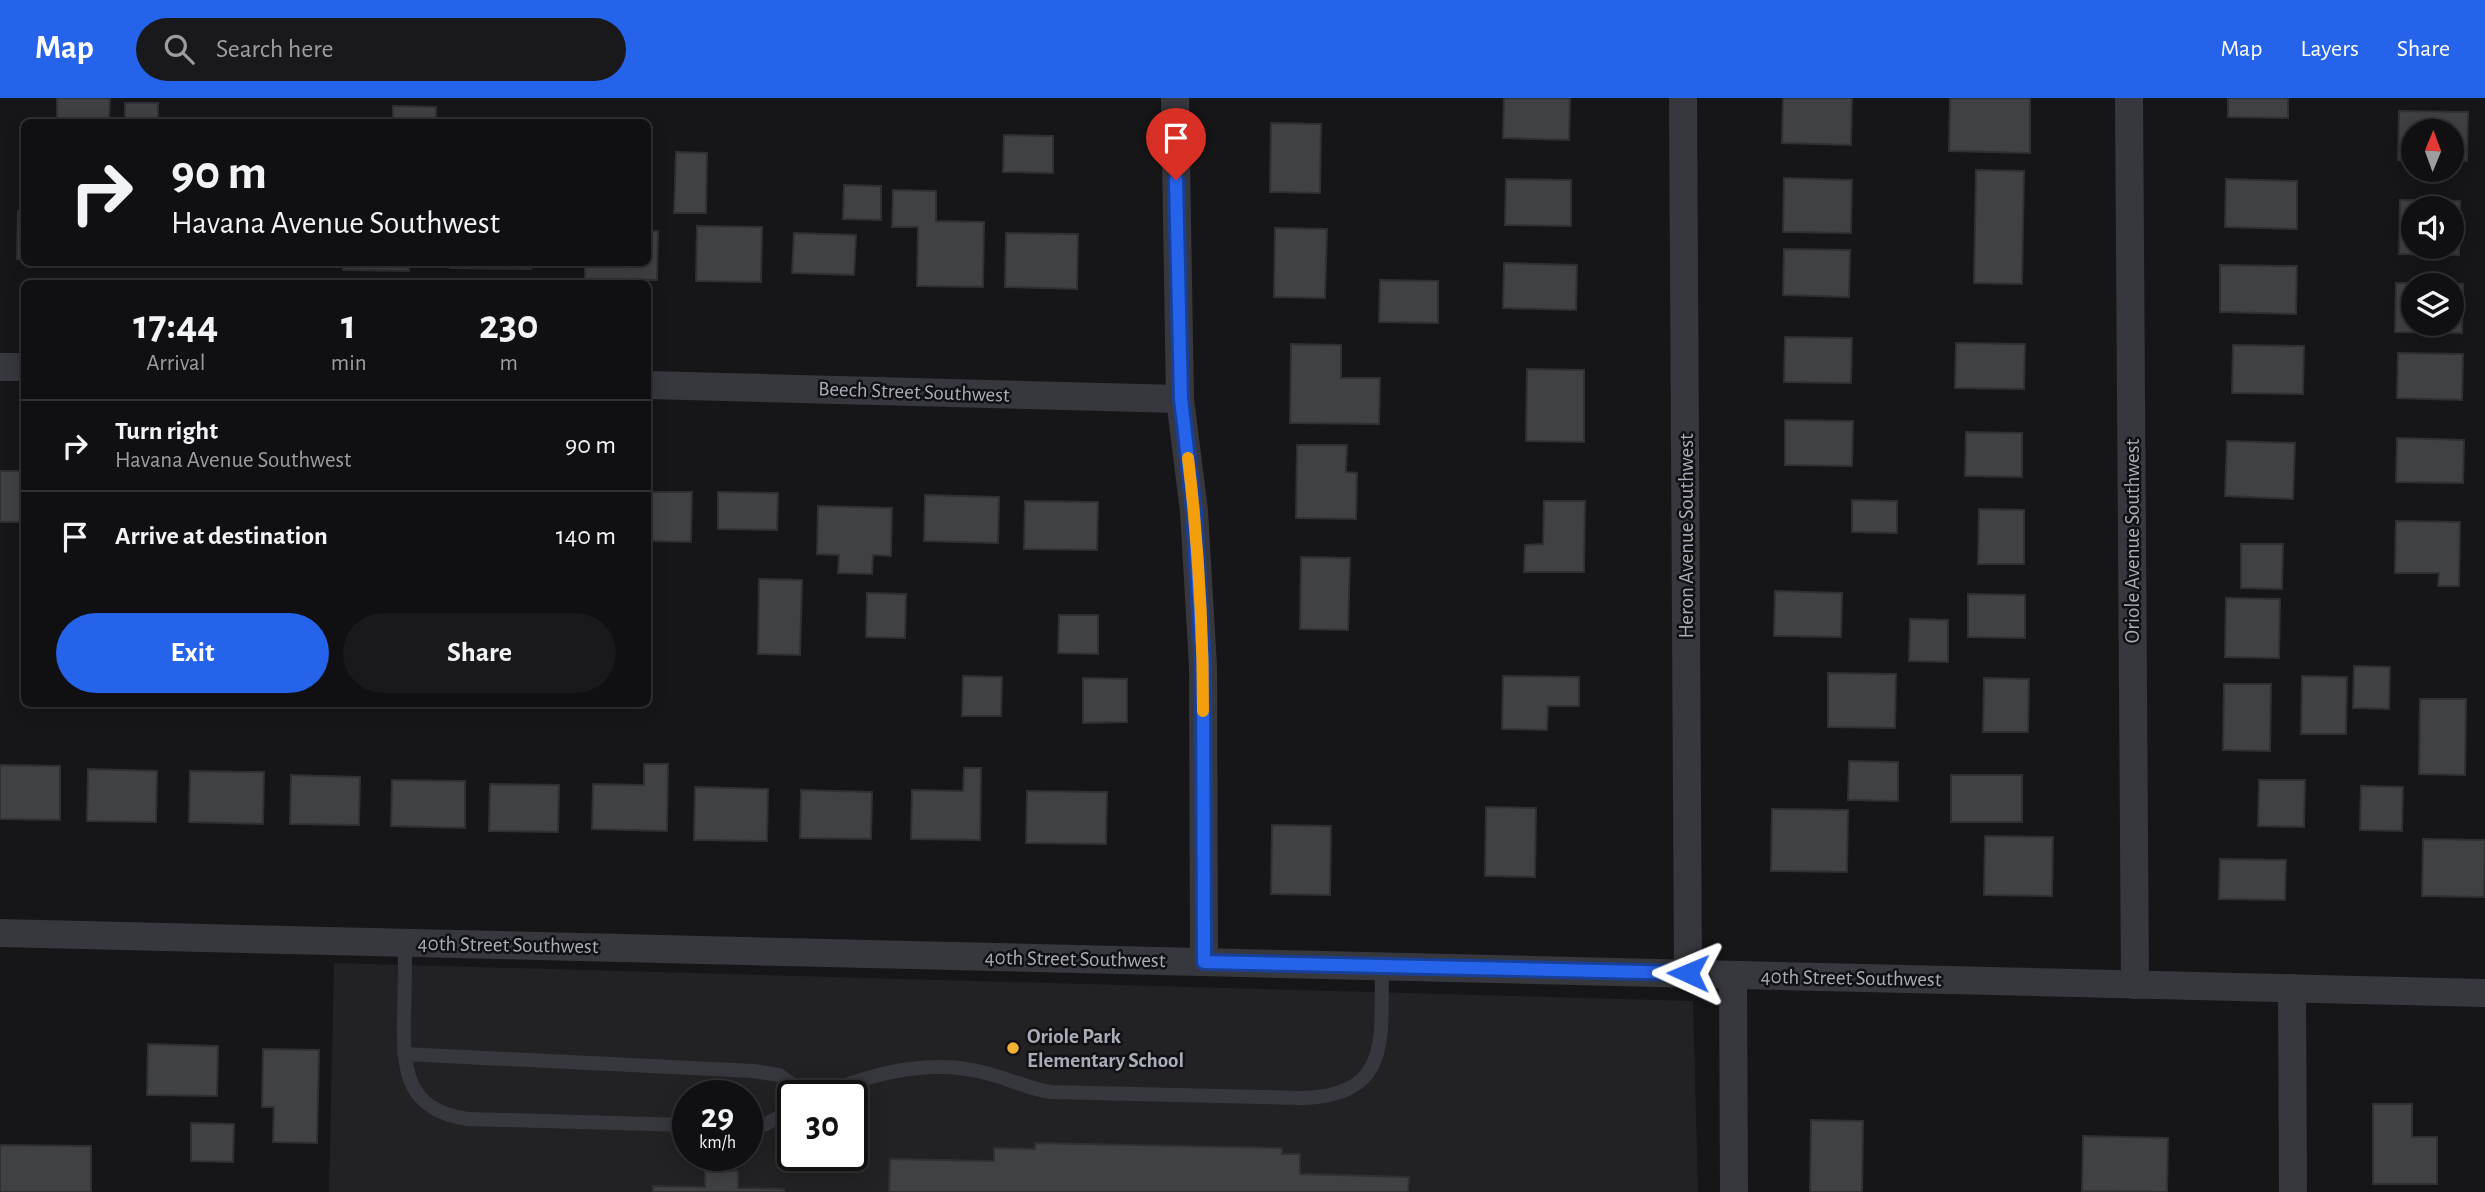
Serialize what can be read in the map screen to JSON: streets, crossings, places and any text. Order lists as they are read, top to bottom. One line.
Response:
{"streets":{"street":["Beech Street Southwest","Heron Avenue Southwest","Oriole Avenue Southwest","40th Street Southwest"]},"crossings":[["Heron Avenue Southwest","40th Street Southwest"],["Oriole Avenue Southwest","40th Street Southwest"]],"places":["Oriole Park Elementary School"],"north":"top","page":{"header":"Map","search":"Search here","nav":["Map","Layers","Share"],"turn":["90 m","Havana Avenue Southwest"],"eta":["17:44","Arrival","1","min","230","m"],"list":[{"name":"Turn right","note":"Havana Avenue Southwest","value":"90 m"},{"name":"Arrive at destination","value":"140 m"}],"buttons":["Exit","Share"],"speed":"29 km/h","limit":"30"}}
